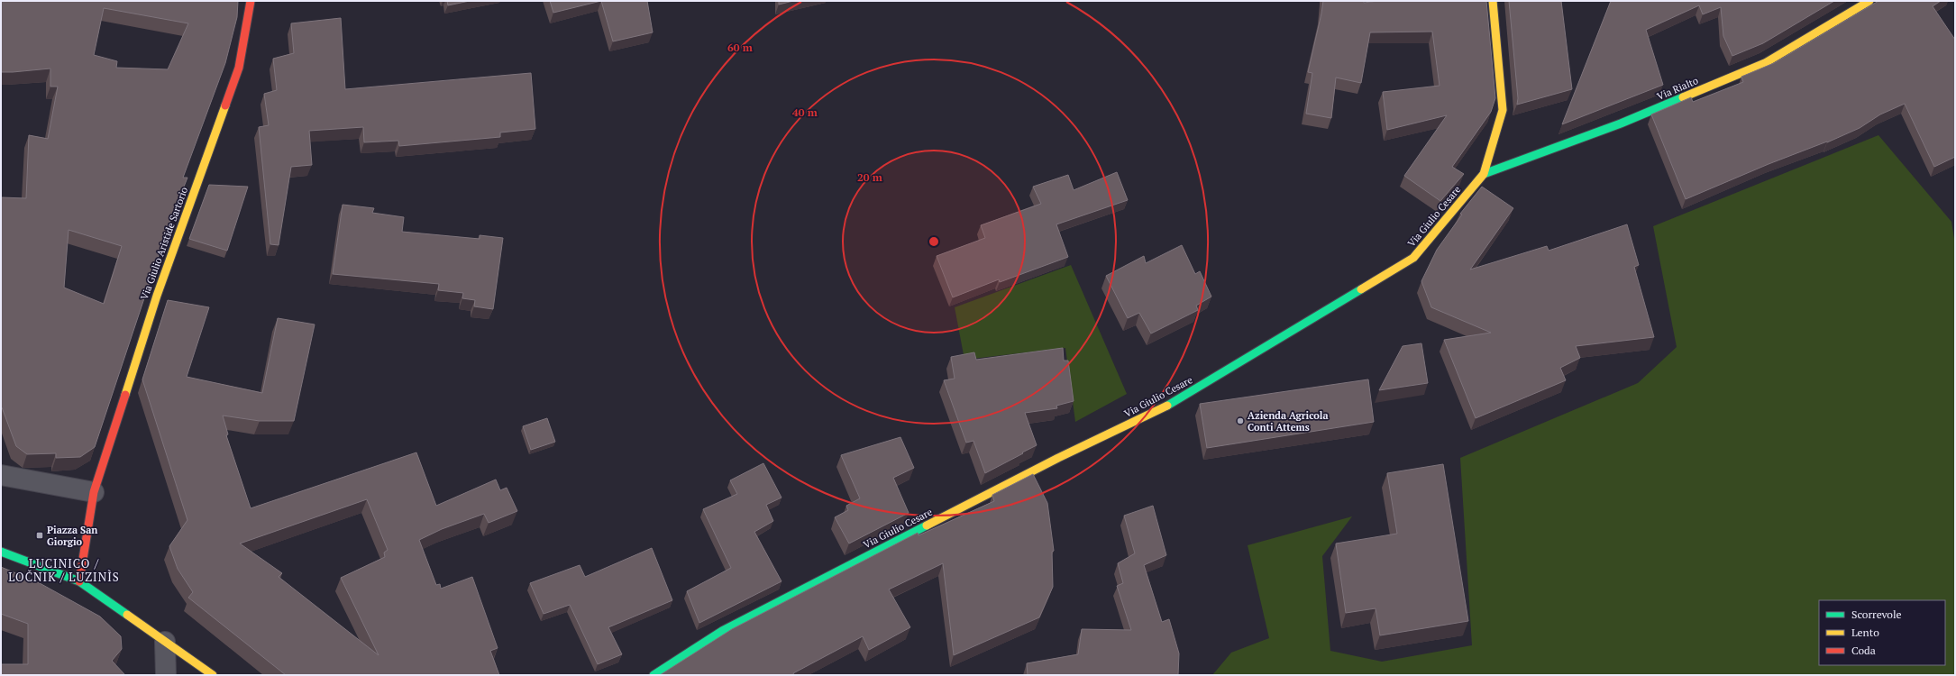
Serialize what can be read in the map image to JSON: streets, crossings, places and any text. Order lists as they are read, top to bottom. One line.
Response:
{"streets":{"street":["Via Rialto","Via Giulio Cesare","Via Giulio Aristide Sartorio"]},"crossings":[["Via Rialto","Via Giulio Cesare"]],"districts":["LUCINICO / LOČNIK / LUZINÌS"],"places":{"other":["Azienda Agricola Conti Attems"],"transit":["Piazza San Giorgio"]},"legend":["Scorrevole","Lento","Coda"],"rings":["60 m","40 m","20 m"]}
